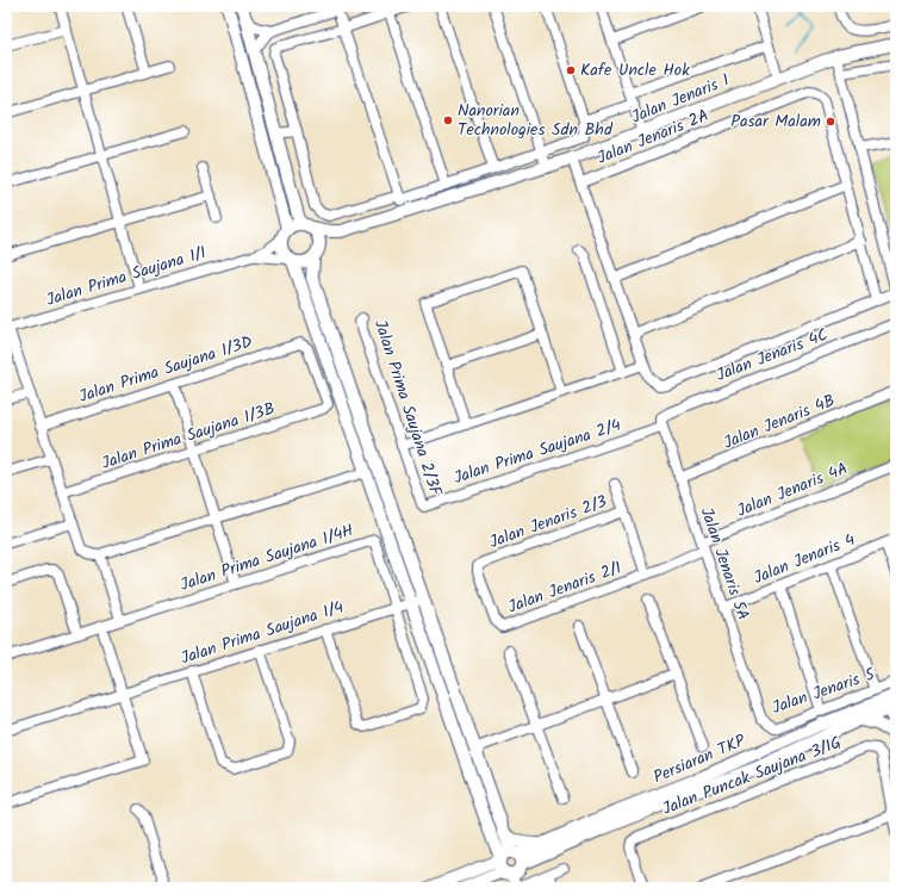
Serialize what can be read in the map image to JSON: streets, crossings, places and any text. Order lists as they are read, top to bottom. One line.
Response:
{"streets":{"street":["Jalan Jenaris 1","Jalan Jenaris 2A","Jalan Prima Saujana 1/1","Jalan Jenaris 4C","Jalan Prima Saujana 1/3D","Jalan Prima Saujana 2/3F","Jalan Jenaris 4B","Jalan Prima Saujana 1/3B","Jalan Prima Saujana 2/4","Jalan Jenaris 4A","Jalan Jenaris 2/3","Jalan Prima Saujana 1/4H","Jalan Jenaris 4","Jalan Jenaris 5A","Jalan Jenaris 2/1","Jalan Prima Saujana 1/4","Jalan Jenaris 5","Persiaran TKP","Jalan Puncak Saujana 3/1G"]},"crossings":[["Jalan Jenaris 4C","Jalan Prima Saujana 2/4"],["Jalan Jenaris 4C","Jalan Jenaris 5A"],["Jalan Prima Saujana 1/3D","Jalan Prima Saujana 1/3B"],["Jalan Prima Saujana 2/3F","Jalan Prima Saujana 2/4"],["Jalan Jenaris 4B","Jalan Jenaris 5A"],["Jalan Prima Saujana 2/4","Jalan Jenaris 5A"],["Jalan Jenaris 4A","Jalan Jenaris 5A"],["Jalan Jenaris 4A","Jalan Jenaris 2/1"],["Jalan Jenaris 2/3","Jalan Jenaris 2/1"],["Jalan Prima Saujana 1/4H","Jalan Prima Saujana 1/4"],["Jalan Jenaris 4","Jalan Jenaris 5A"],["Jalan Jenaris 5A","Jalan Jenaris 2/1"],["Jalan Jenaris 5A","Jalan Jenaris 5"]],"places":["Kafe Uncle Hok","Nanorian Technologies Sdn Bhd","Pasar Malam"]}
